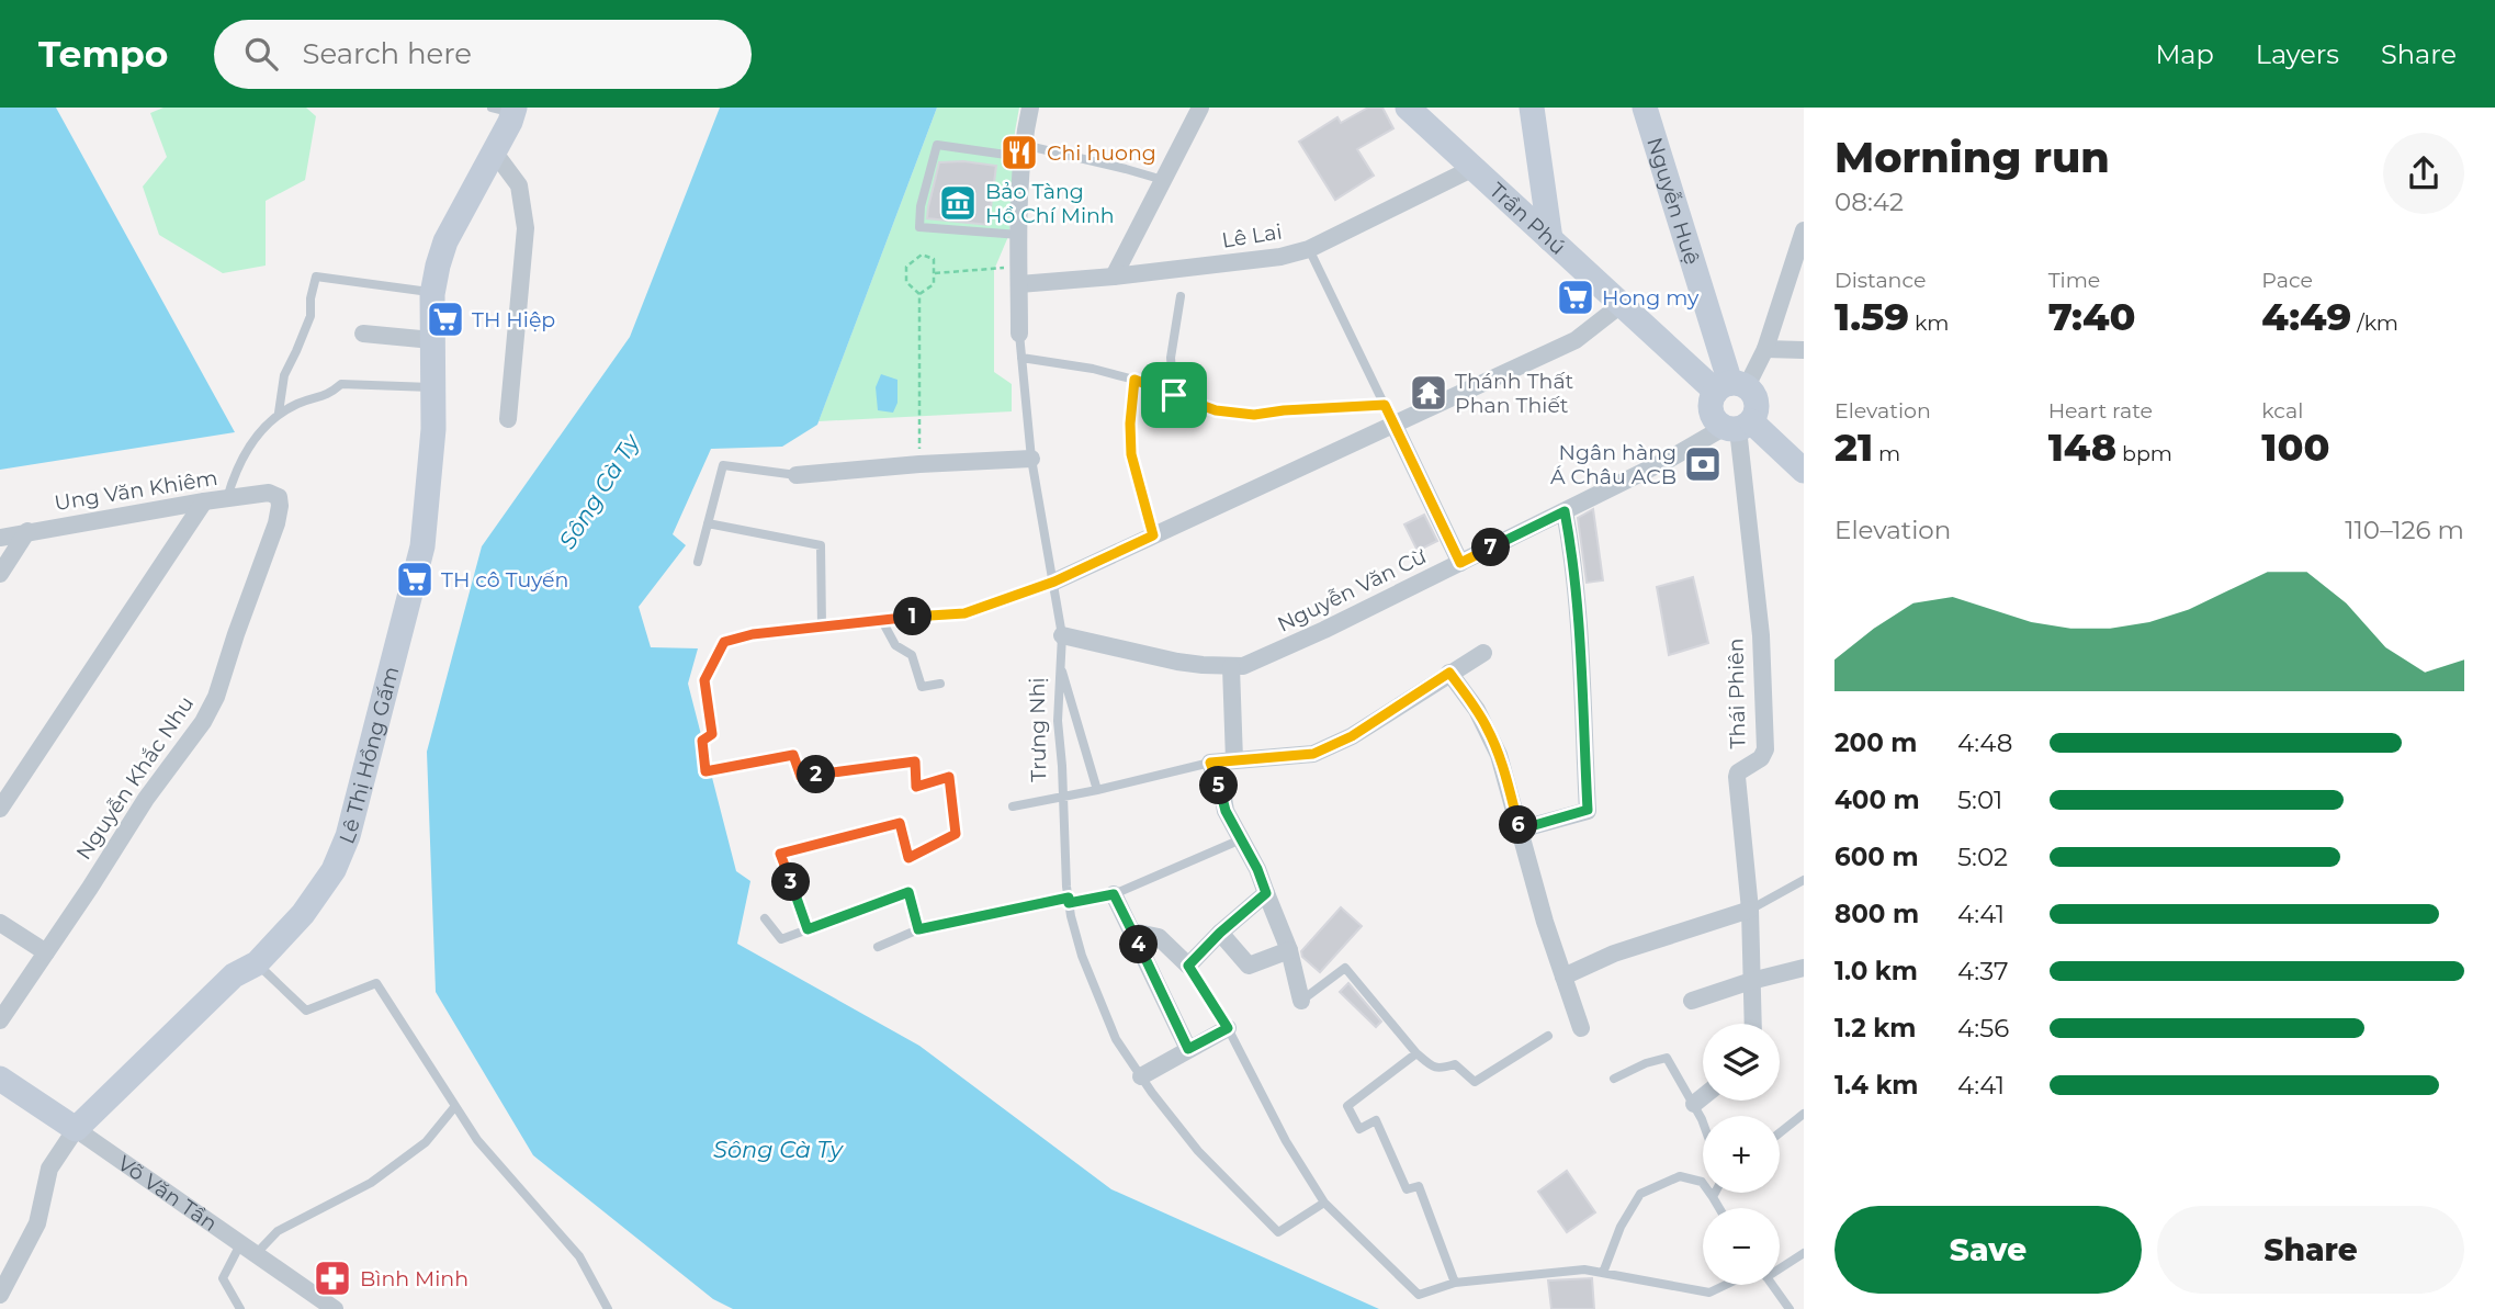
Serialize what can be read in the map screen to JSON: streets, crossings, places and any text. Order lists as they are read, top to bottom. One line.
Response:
{"streets":{"street":["Nguyễn Huệ","Trần Phú","Lê Lai","Ung Văn Khiêm","Nguyễn Văn Cừ","Thái Phiên","Trưng Nhị","Lê Thị Hồng Gấm","Nguyễn Khắc Nhu","Võ Văn Tần"]},"crossings":[["Nguyễn Huệ","Trần Phú"],["Nguyễn Huệ","Nguyễn Văn Cừ"],["Nguyễn Huệ","Thái Phiên"],["Trần Phú","Lê Lai"],["Trần Phú","Nguyễn Văn Cừ"],["Trần Phú","Thái Phiên"],["Lê Lai","Trưng Nhị"],["Ung Văn Khiêm","Nguyễn Khắc Nhu"],["Nguyễn Văn Cừ","Thái Phiên"],["Nguyễn Văn Cừ","Trưng Nhị"],["Lê Thị Hồng Gấm","Võ Văn Tần"]],"water":["Sông Cà Ty"],"places":{"restaurant":["Chi huong"],"museum":["Bảo Tàng Hồ Chí Minh"],"supermarket":["Hong my","TH Hiệp","TH cô Tuyến"],"temple":["Thánh Thất Phan Thiết"],"bank":["Ngân hàng Á Châu ACB"],"pharmacy":["Bình Minh"]},"page":{"header":"Tempo","search":"Search here","nav":["Map","Layers","Share"],"heading":["Morning run","08:42"],"stats":[["Distance","1.59 km"],["Time","7:40"],["Pace","4:49 /km"],["Elevation","21 m"],["Heart rate","148 bpm"],["kcal","100"]],"chart":["Elevation","110–126 m"],"pins":["7","1","2","5","6","3","4"],"list":[{"name":"200 m","note":"4:48"},{"name":"400 m","note":"5:01"},{"name":"600 m","note":"5:02"},{"name":"800 m","note":"4:41"},{"name":"1.0 km","note":"4:37"},{"name":"1.2 km","note":"4:56"},{"name":"1.4 km","note":"4:41"}],"map_buttons":["+","−"],"buttons":["Save","Share"]}}
